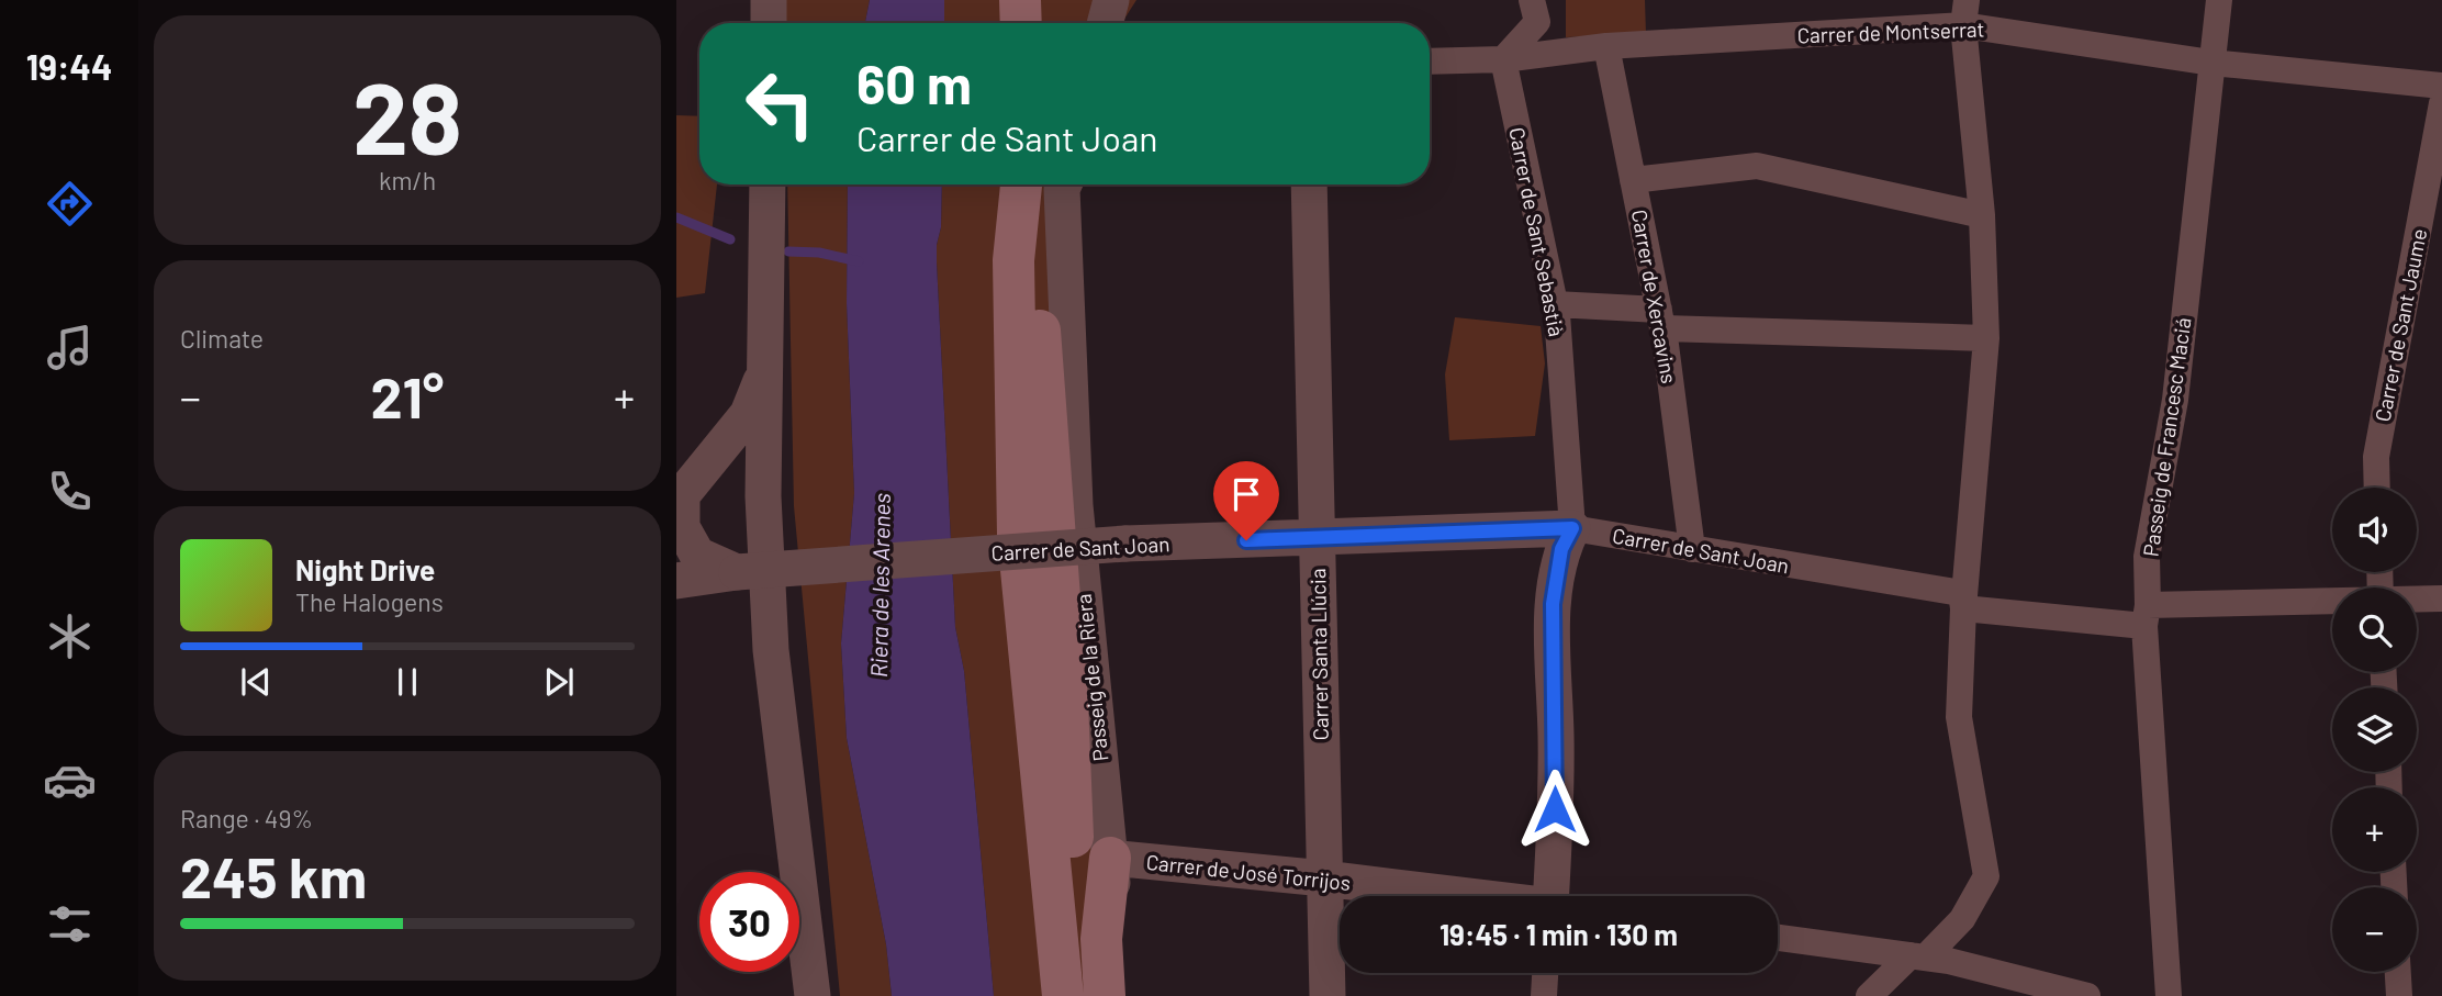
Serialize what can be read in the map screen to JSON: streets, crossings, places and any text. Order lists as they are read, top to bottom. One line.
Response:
{"streets":{"street":["Carrer de Montserrat","Carrer de Sant Sebastià","Carrer de Xercavins","Carrer de Sant Jaume","Passeig de Francesc Maciá","Carrer de Sant Joan","Carrer Santa Llúcia","Passeig de la Riera","Carrer de José Torrijos"]},"crossings":[["Carrer de Montserrat","Carrer de Sant Sebastià"],["Carrer de Montserrat","Carrer de Xercavins"],["Carrer de Montserrat","Passeig de Francesc Maciá"],["Carrer de Sant Sebastià","Carrer de Sant Joan"],["Carrer de Xercavins","Carrer de Sant Joan"],["Carrer de Sant Joan","Carrer Santa Llúcia"],["Carrer Santa Llúcia","Carrer de José Torrijos"],["Passeig de la Riera","Carrer de José Torrijos"]],"water":["Riera de les Arenes"],"page":{"tabs":"19:44","tile":[["28","km/h"],"Climate",["Range · 49%","245 km"]],"turn":["60 m","Carrer de Sant Joan"],"heat":["−","21°","+"],"map_buttons":["+","−"],"song":["Night Drive","The Halogens"],"limit":"30","trip":"19:45 · 1 min · 130 m"}}
